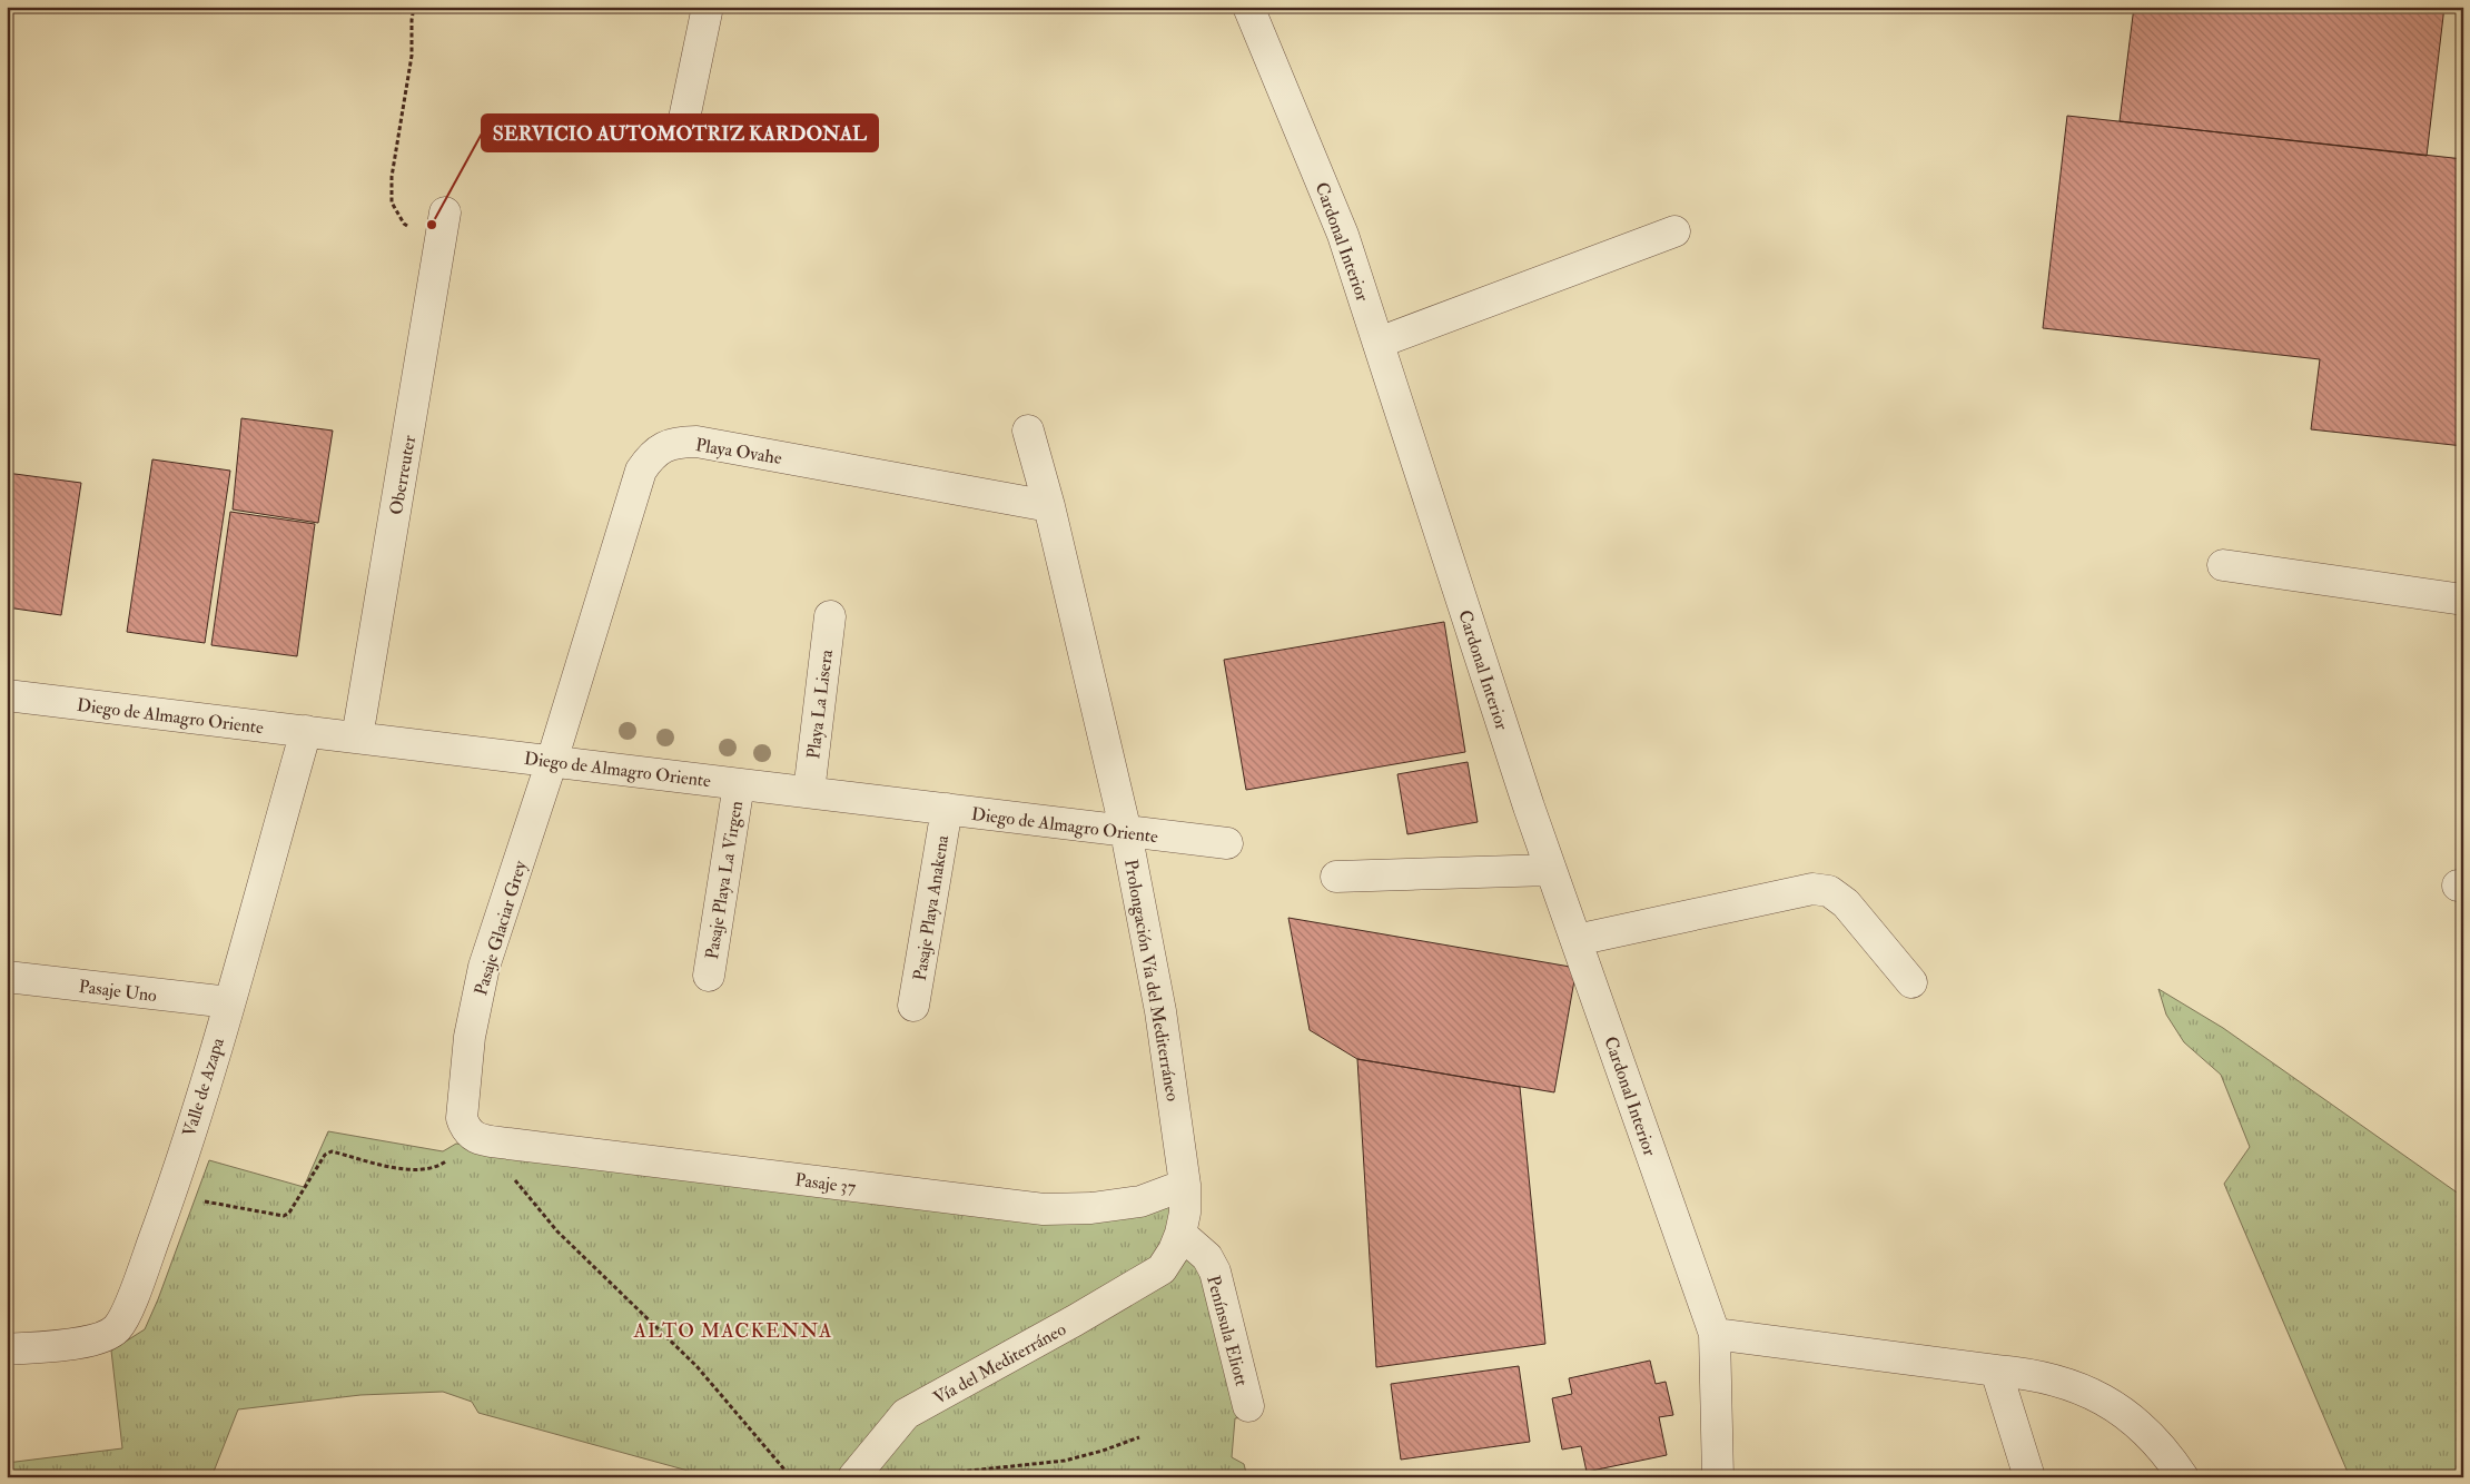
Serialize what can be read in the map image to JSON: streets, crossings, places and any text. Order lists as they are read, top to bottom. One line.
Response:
{"streets":{"street":["Cardonal Interior","Playa Ovahe","Oberreuter","Playa La Lisera","Diego de Almagro Oriente","Pasaje Playa La Virgen","Pasaje Playa Anakena","Pasaje Glaciar Grey","Prolongación Vía del Mediterráneo","Pasaje Uno","Valle de Azapa","Pasaje 37","Península Eliott","Vía del Mediterráneo"]},"crossings":[["Playa Ovahe","Diego de Almagro Oriente"],["Playa Ovahe","Pasaje Glaciar Grey"],["Playa Ovahe","Prolongación Vía del Mediterráneo"],["Oberreuter","Diego de Almagro Oriente"],["Playa La Lisera","Diego de Almagro Oriente"],["Diego de Almagro Oriente","Pasaje Playa La Virgen"],["Diego de Almagro Oriente","Pasaje Playa Anakena"],["Diego de Almagro Oriente","Pasaje Glaciar Grey"],["Diego de Almagro Oriente","Prolongación Vía del Mediterráneo"],["Diego de Almagro Oriente","Valle de Azapa"],["Pasaje Glaciar Grey","Pasaje 37"],["Prolongación Vía del Mediterráneo","Pasaje 37"],["Prolongación Vía del Mediterráneo","Península Eliott"],["Prolongación Vía del Mediterráneo","Vía del Mediterráneo"],["Pasaje Uno","Valle de Azapa"]],"districts":["ALTO MACKENNA"],"places":["SERVICIO AUTOMOTRIZ KARDONAL"]}
